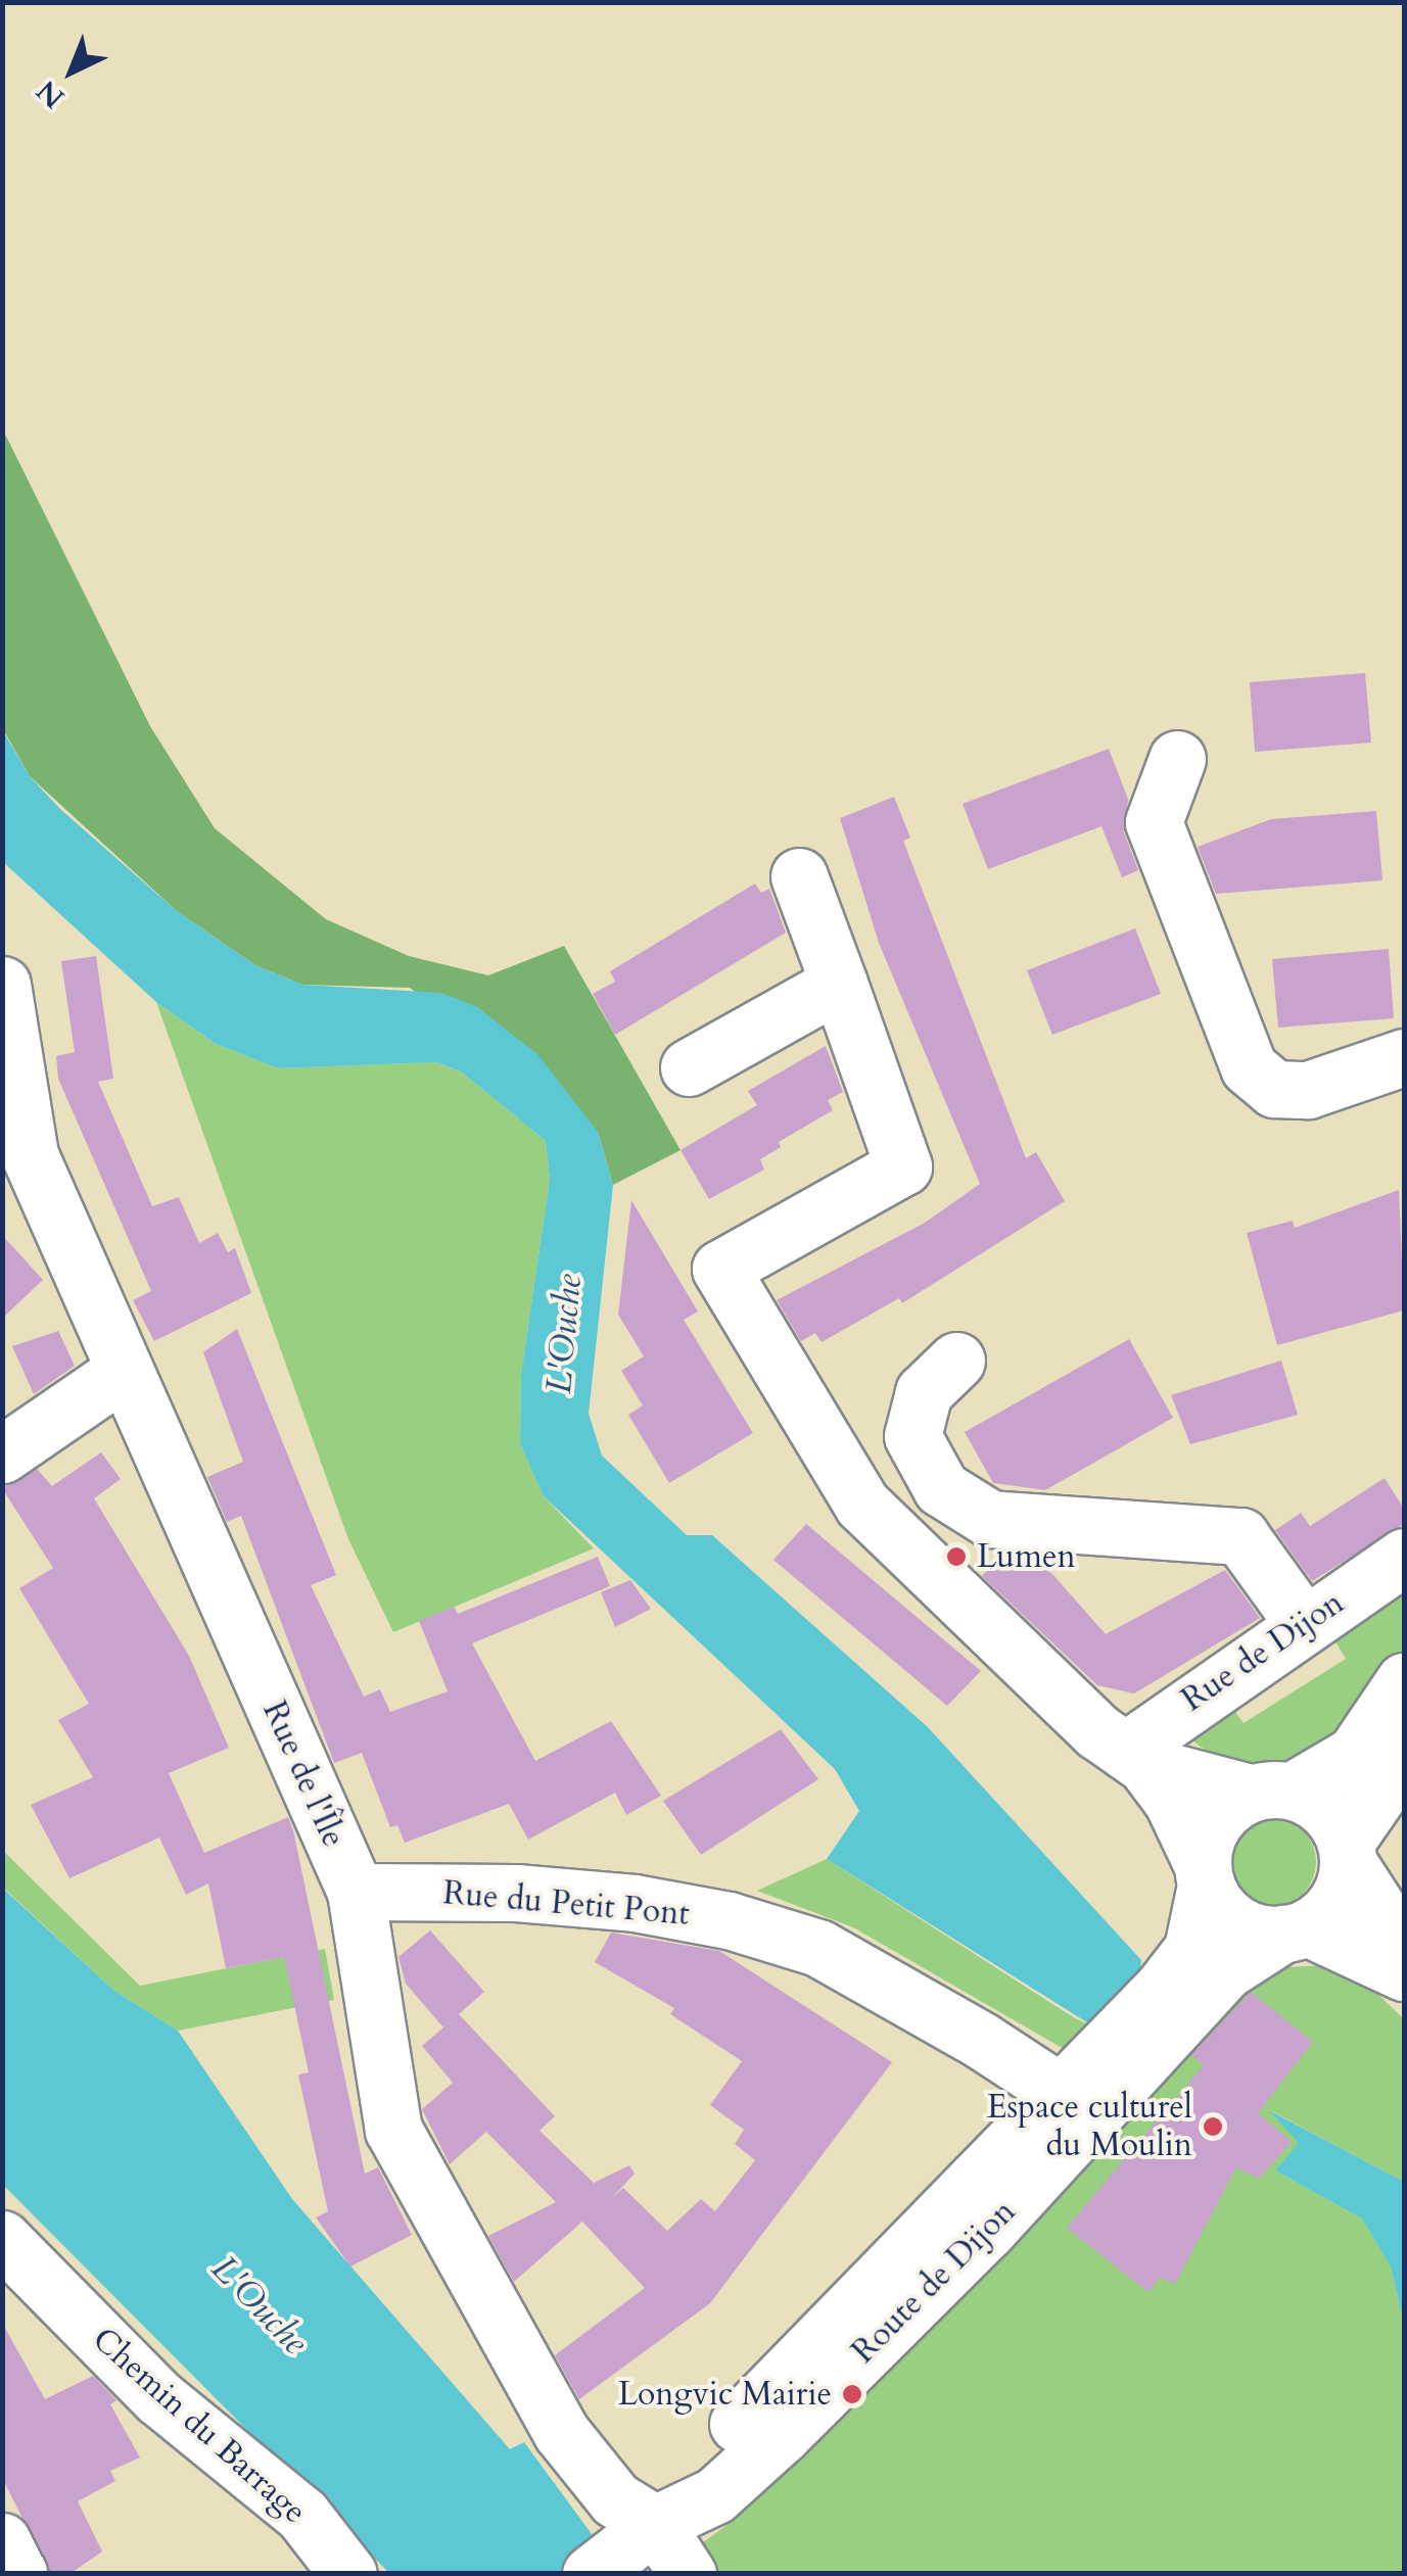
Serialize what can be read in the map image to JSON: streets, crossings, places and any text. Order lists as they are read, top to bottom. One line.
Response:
{"streets":{"street":["Rue de Dijon","Rue de l'Île","Rue du Petit Pont","Route de Dijon","Chemin du Barrage"]},"crossings":[["Rue de l'Île","Rue du Petit Pont"],["Rue de l'Île","Route de Dijon"],["Rue du Petit Pont","Route de Dijon"]],"water":["L'Ouche"],"places":["Lumen","Espace culturel du Moulin","Longvic Mairie"],"north":"bottom left"}
